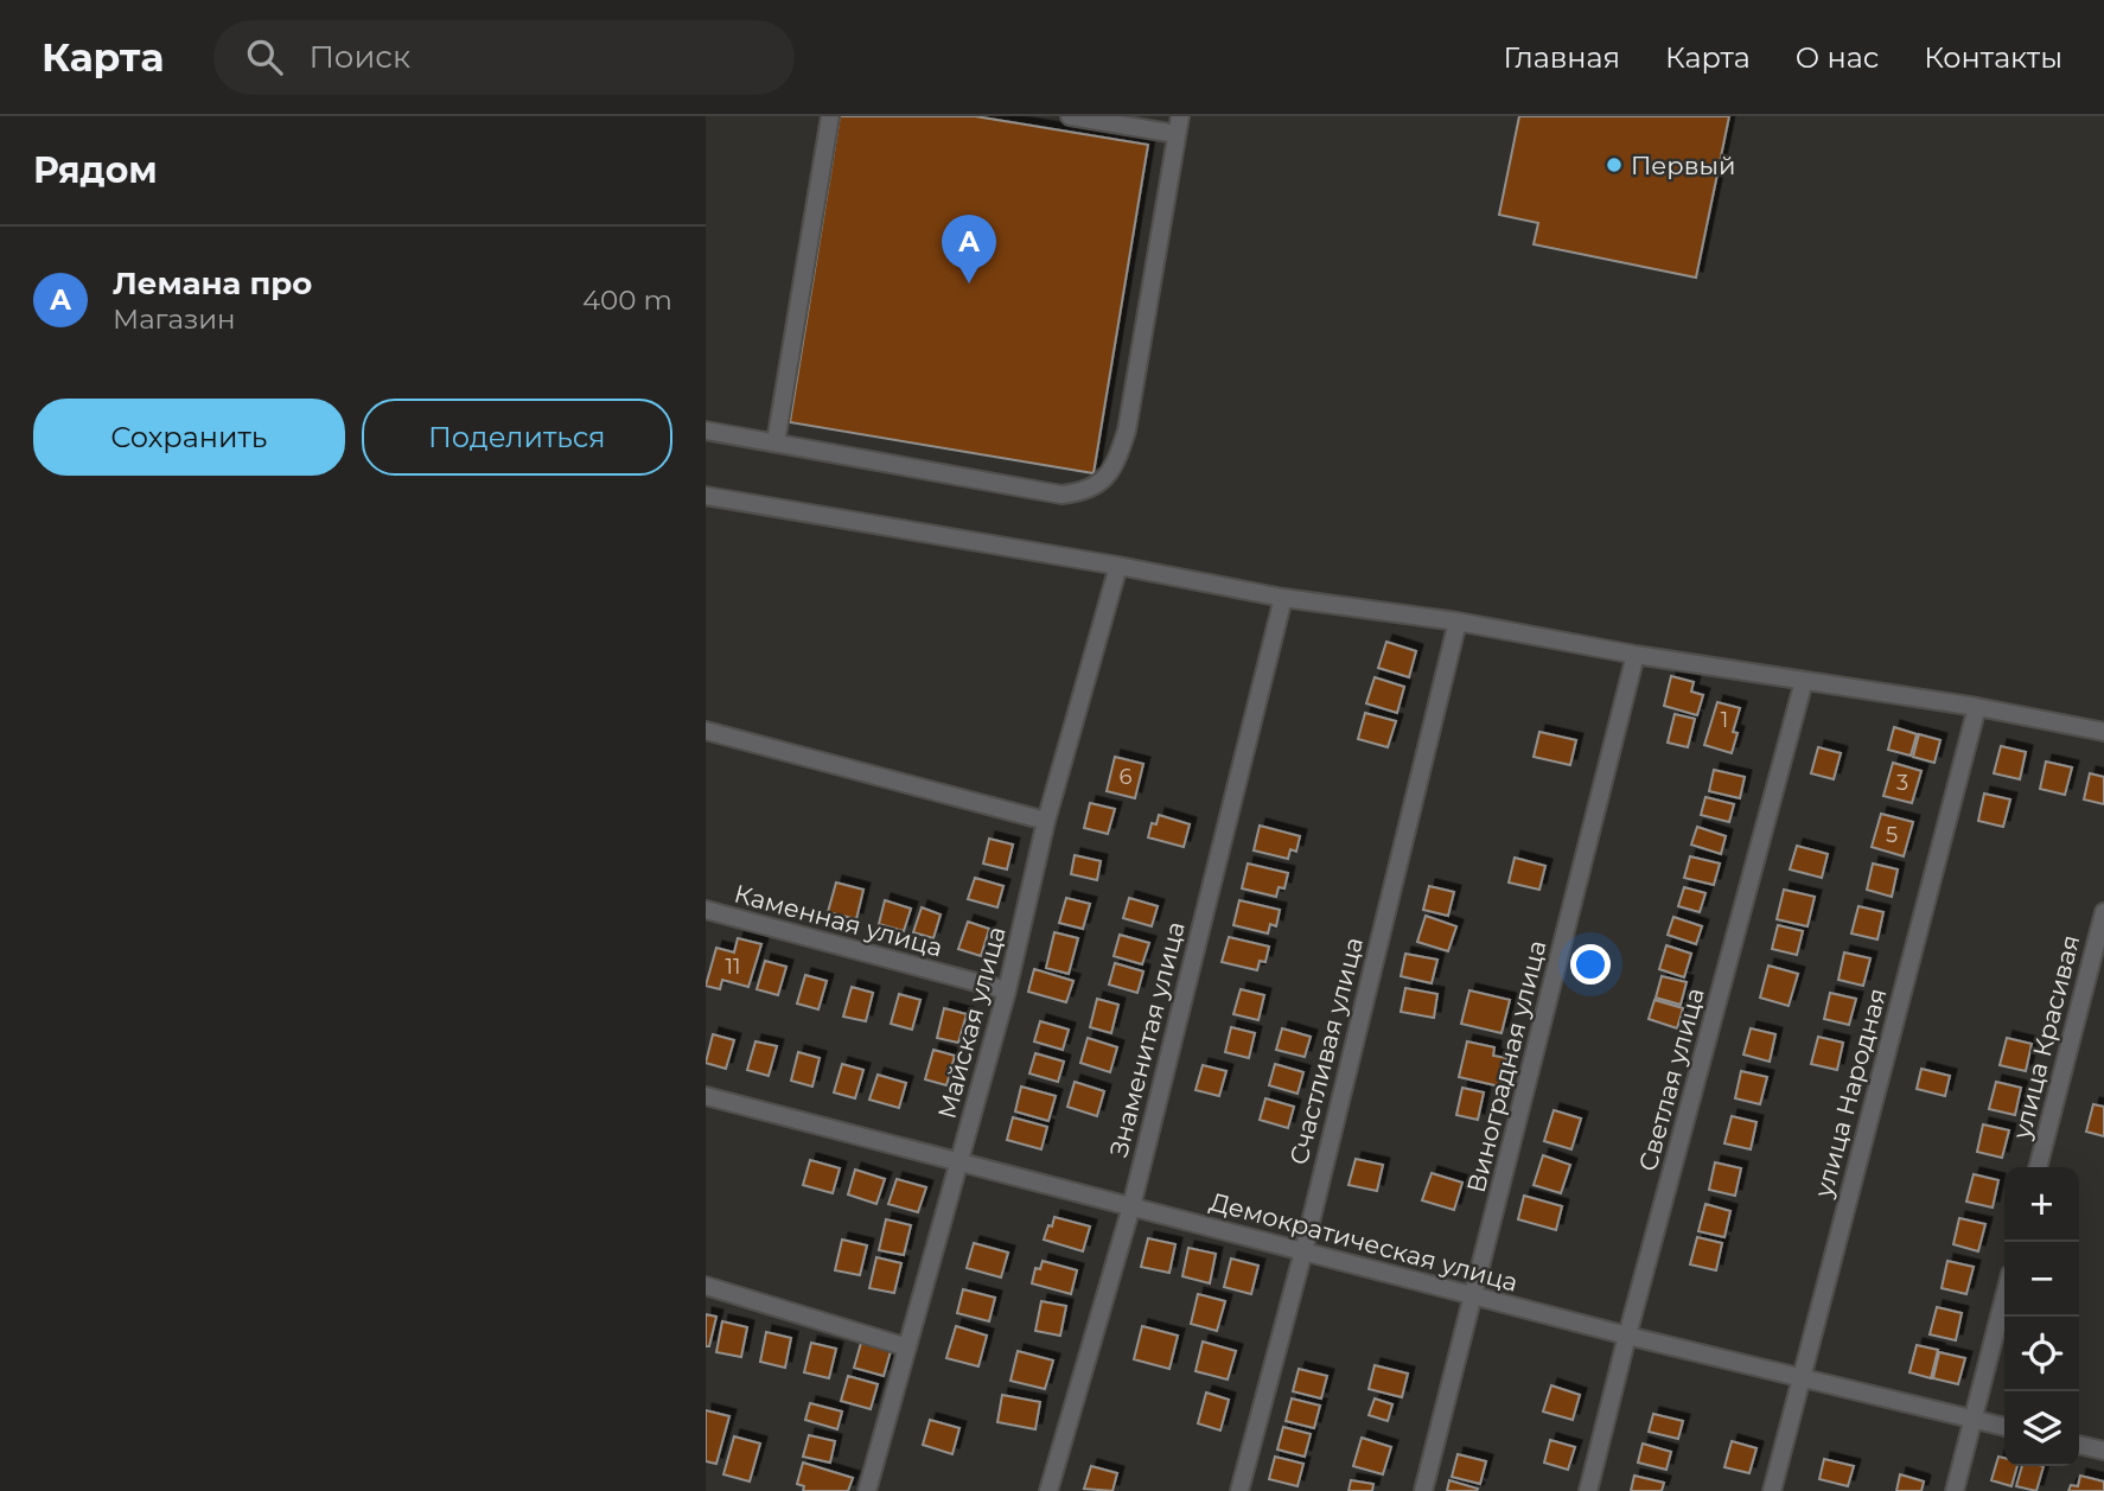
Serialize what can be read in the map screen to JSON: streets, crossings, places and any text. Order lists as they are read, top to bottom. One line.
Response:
{"streets":{"street":["Каменная улица","Майская улица","улица Красивая","Знаменитая улица","Счастливая улица","Виноградная улица","Светлая улица","улица Народная","Демократическая улица"]},"crossings":[["Каменная улица","Майская улица"],["Майская улица","Демократическая улица"],["Знаменитая улица","Демократическая улица"],["Счастливая улица","Демократическая улица"],["Виноградная улица","Демократическая улица"],["Светлая улица","Демократическая улица"],["улица Народная","Демократическая улица"]],"places":["Первый"],"house_numbers":["1","6","3","5","11"],"page":{"header":"Карта","search":"Поиск","nav":["Главная","Карта","О нас","Контакты"],"heading":"Рядом","pins":"A","list":[{"mark":"A","name":"Лемана про","note":"Магазин","value":"400 m"}],"buttons":["Сохранить","Поделиться"],"map_buttons":["+","−"]}}
